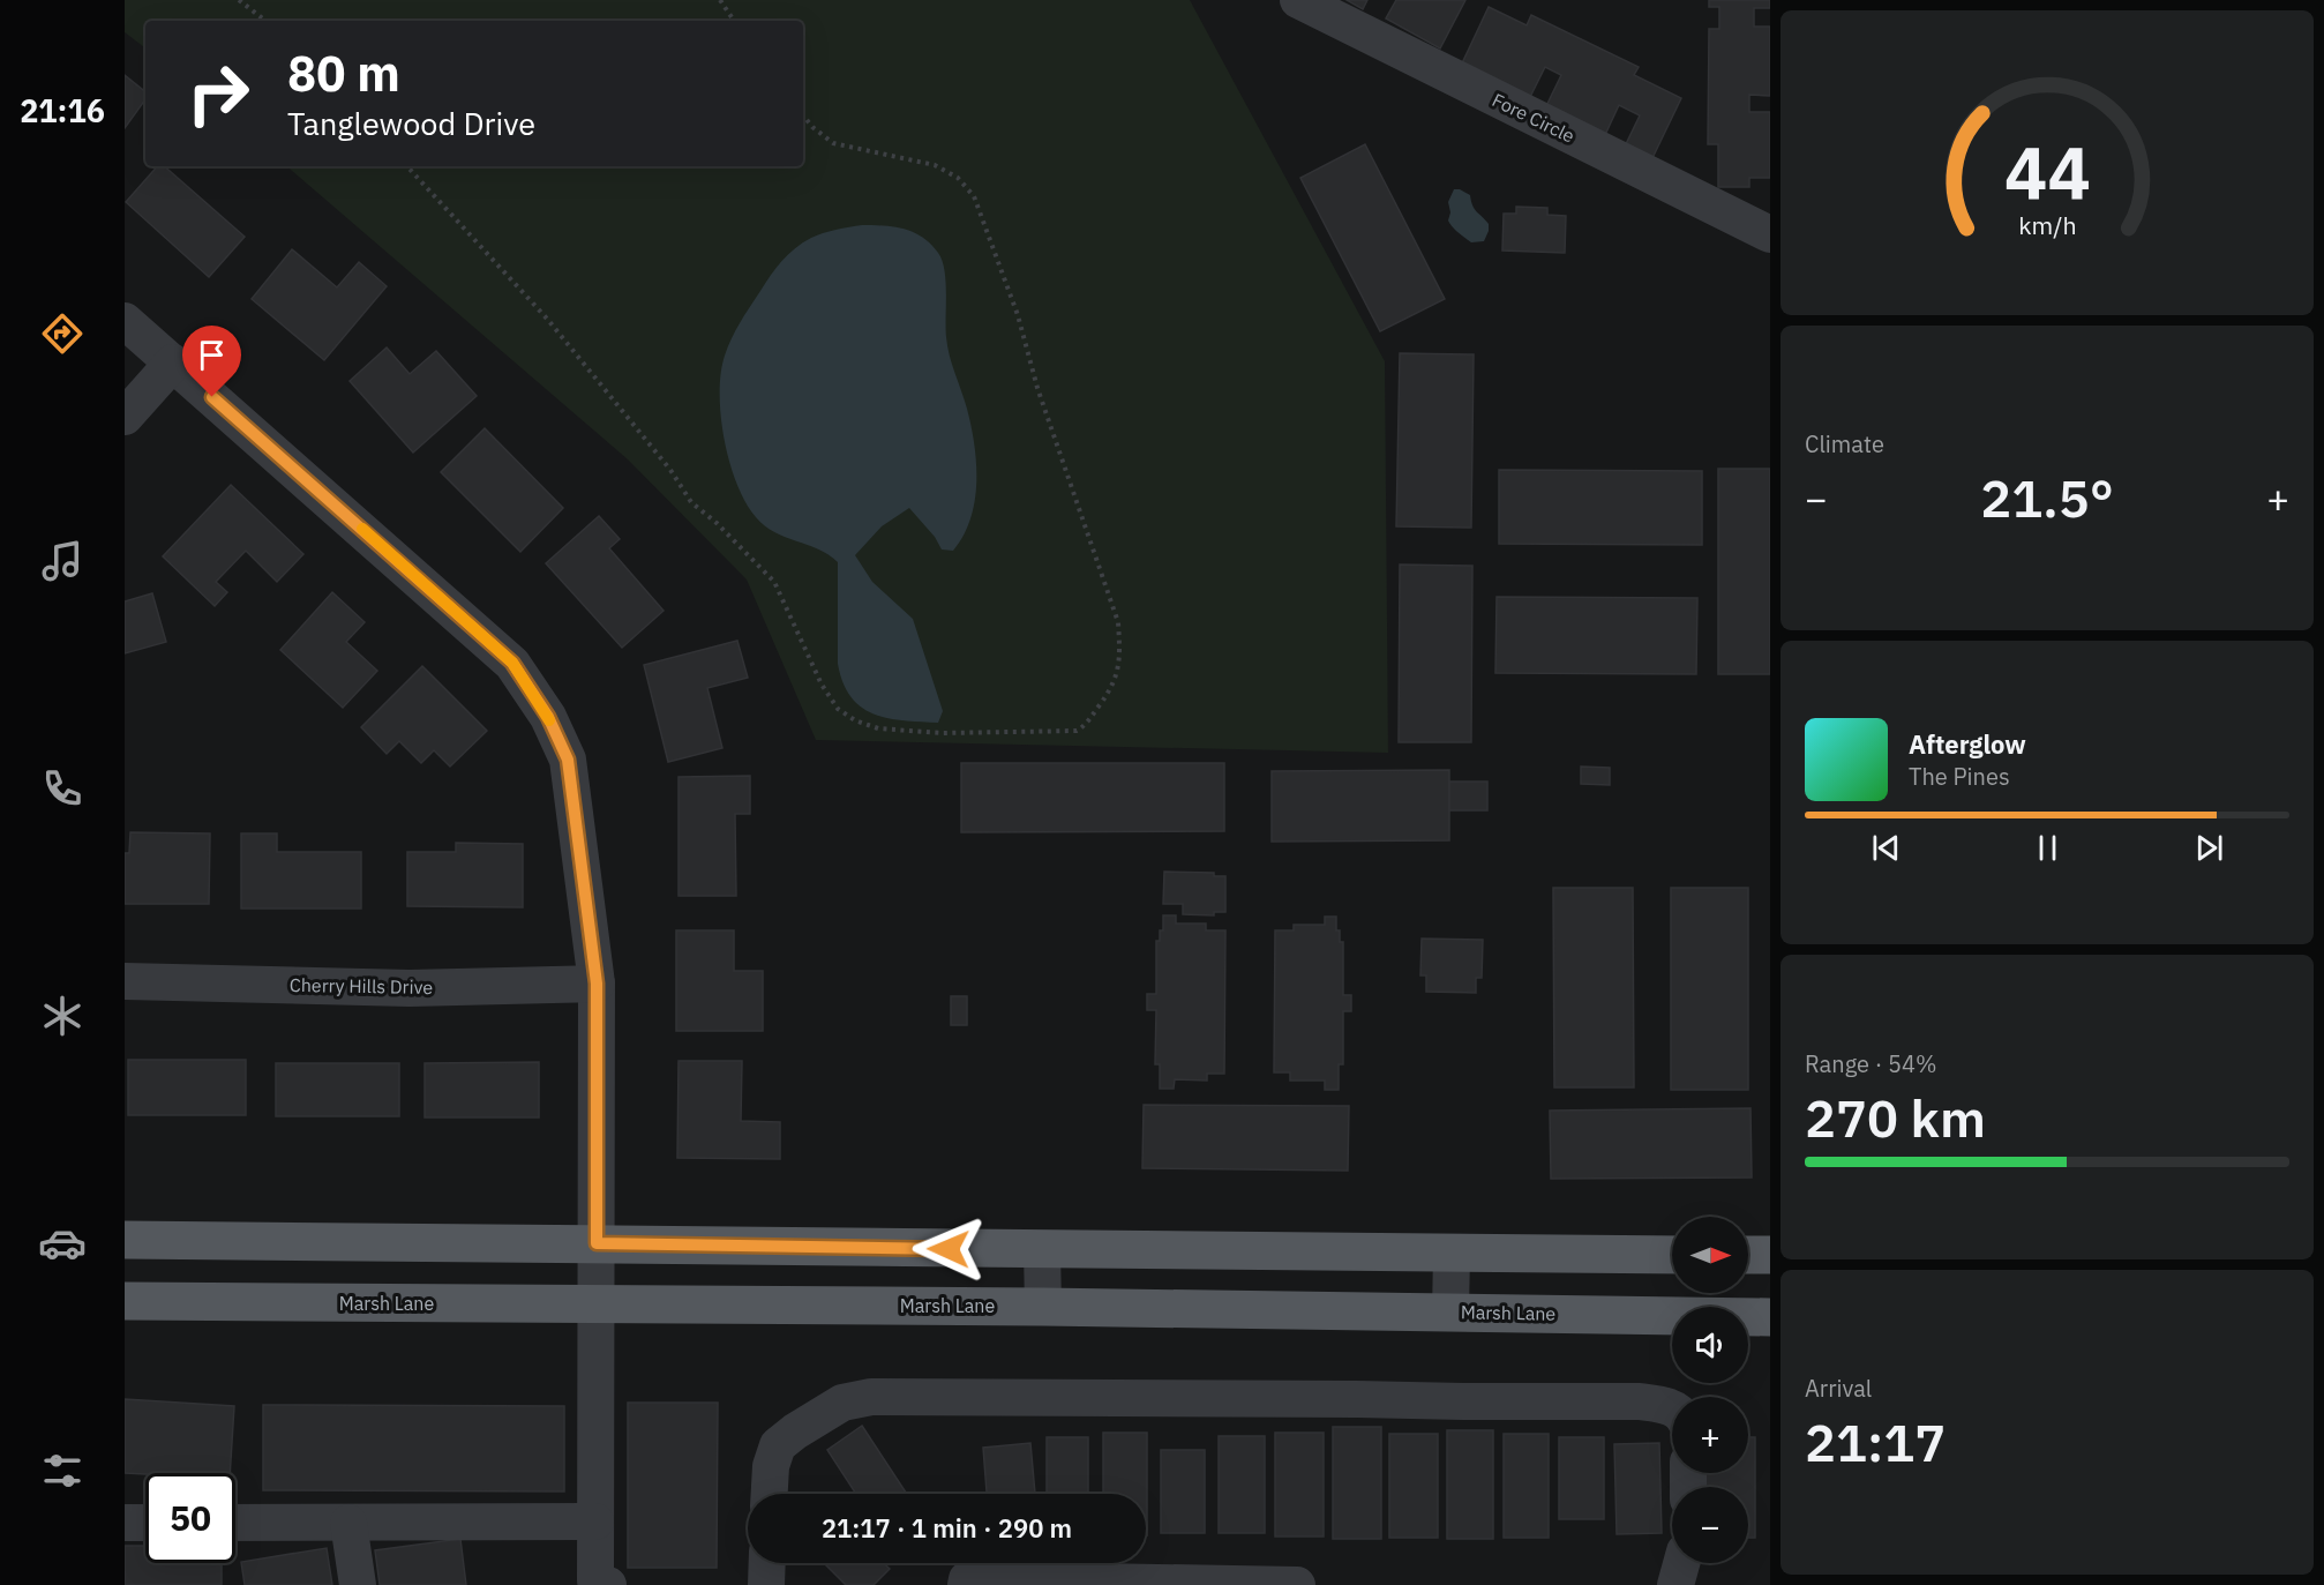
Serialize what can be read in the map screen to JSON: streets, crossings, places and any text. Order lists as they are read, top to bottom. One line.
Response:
{"streets":{"main road":["Marsh Lane"],"street":["Fore Circle","Cherry Hills Drive"]},"north":"right","page":{"tabs":"21:16","turn":["80 m","Tanglewood Drive"],"tile":["Climate",["Range · 54%","270 km"],["Arrival","21:17"]],"heat":["−","21.5°","+"],"song":["Afterglow","The Pines"],"map_buttons":["+","−"],"limit":"50","trip":"21:17 · 1 min · 290 m","gauge":["44","km/h"]}}
